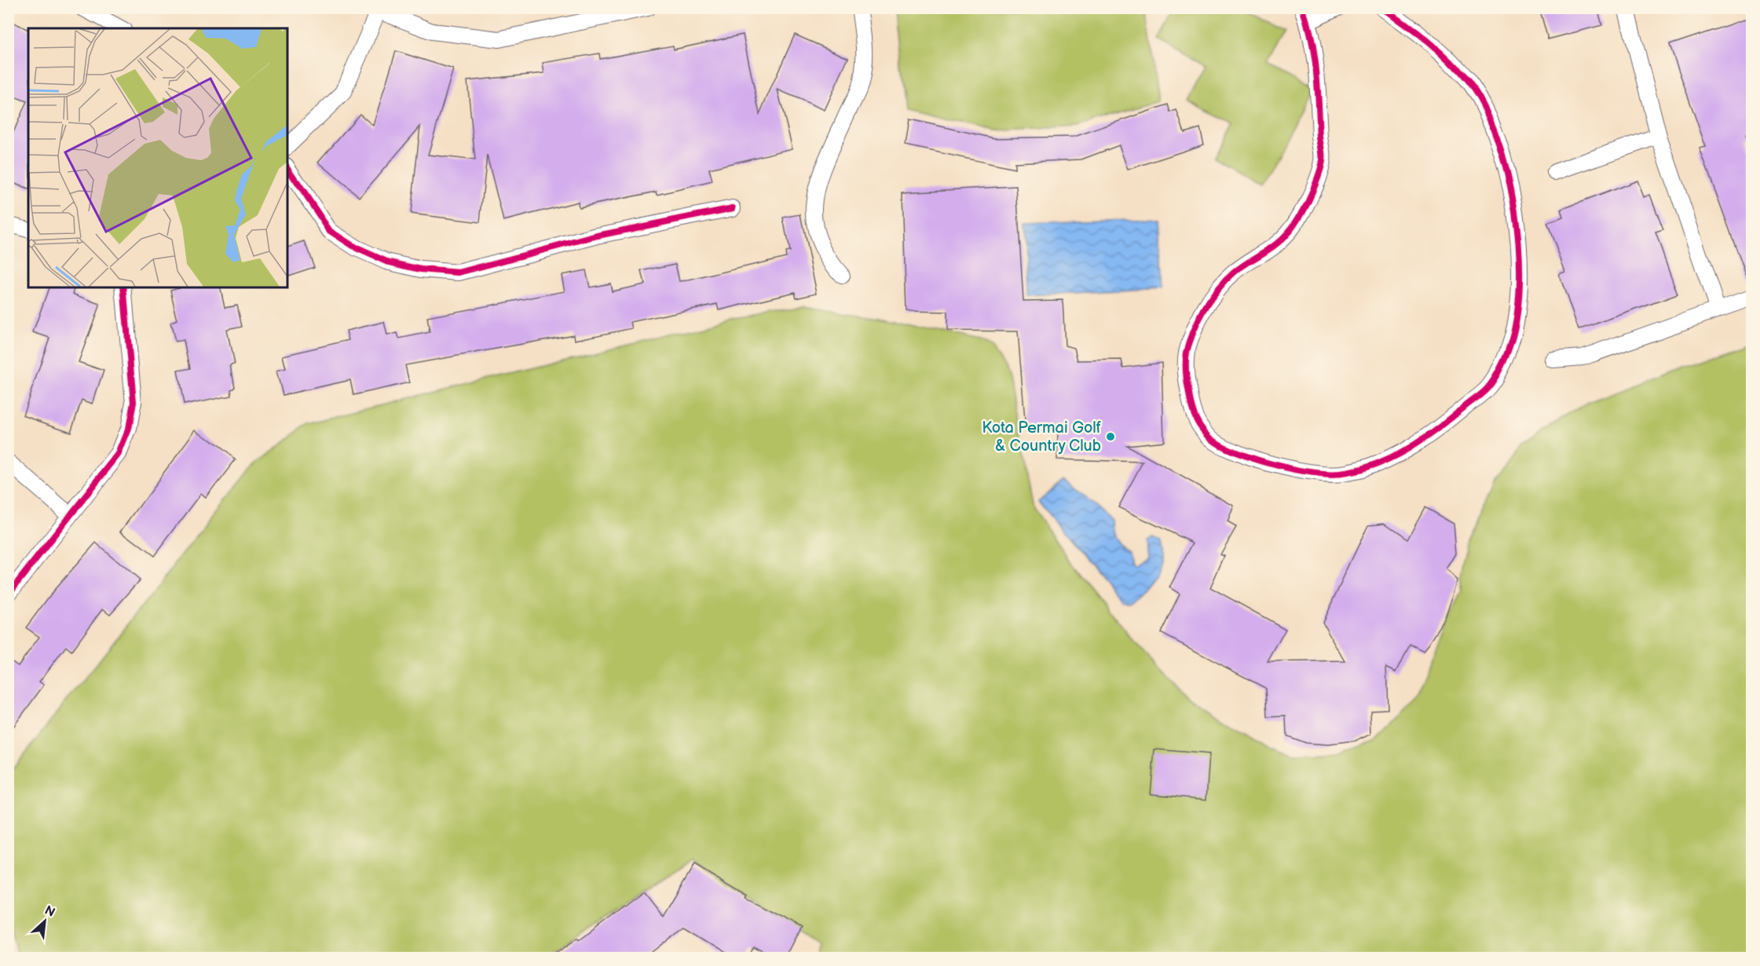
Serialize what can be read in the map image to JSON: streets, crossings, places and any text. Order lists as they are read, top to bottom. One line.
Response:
{"places":["Kota Permai Golf & Country Club"],"north":"top right"}
